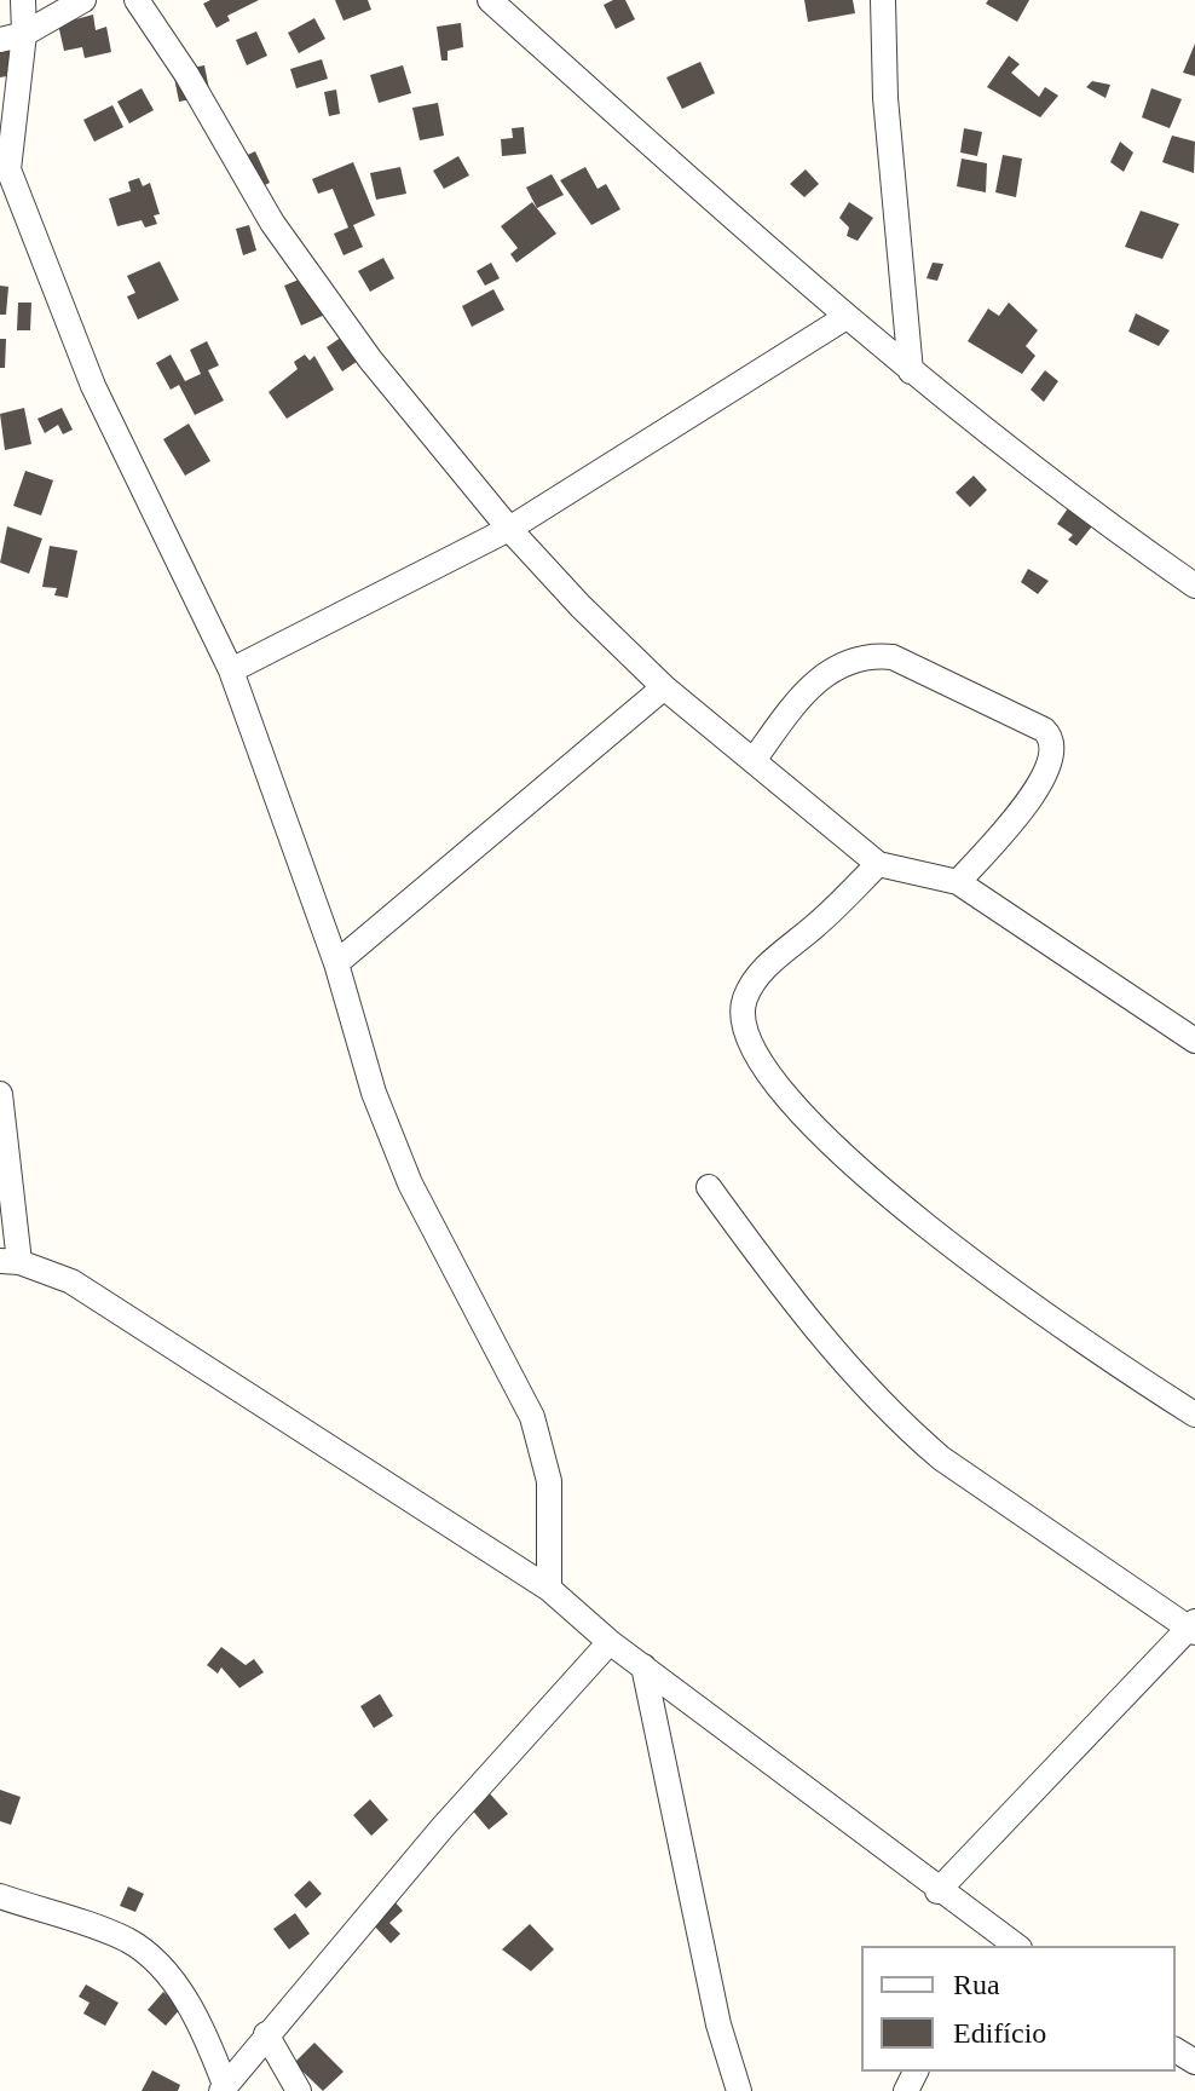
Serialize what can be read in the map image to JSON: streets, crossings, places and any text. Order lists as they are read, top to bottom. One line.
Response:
{"legend":["Rua","Edifício"]}
